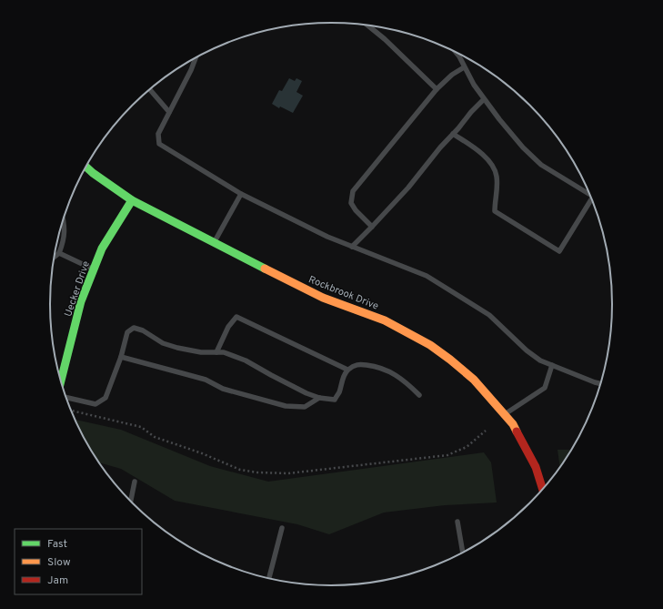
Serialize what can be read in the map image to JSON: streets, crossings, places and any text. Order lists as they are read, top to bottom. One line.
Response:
{"streets":{"street":["Uecker Drive","Rockbrook Drive"]},"crossings":[["Uecker Drive","Rockbrook Drive"]],"legend":["Fast","Slow","Jam"]}
